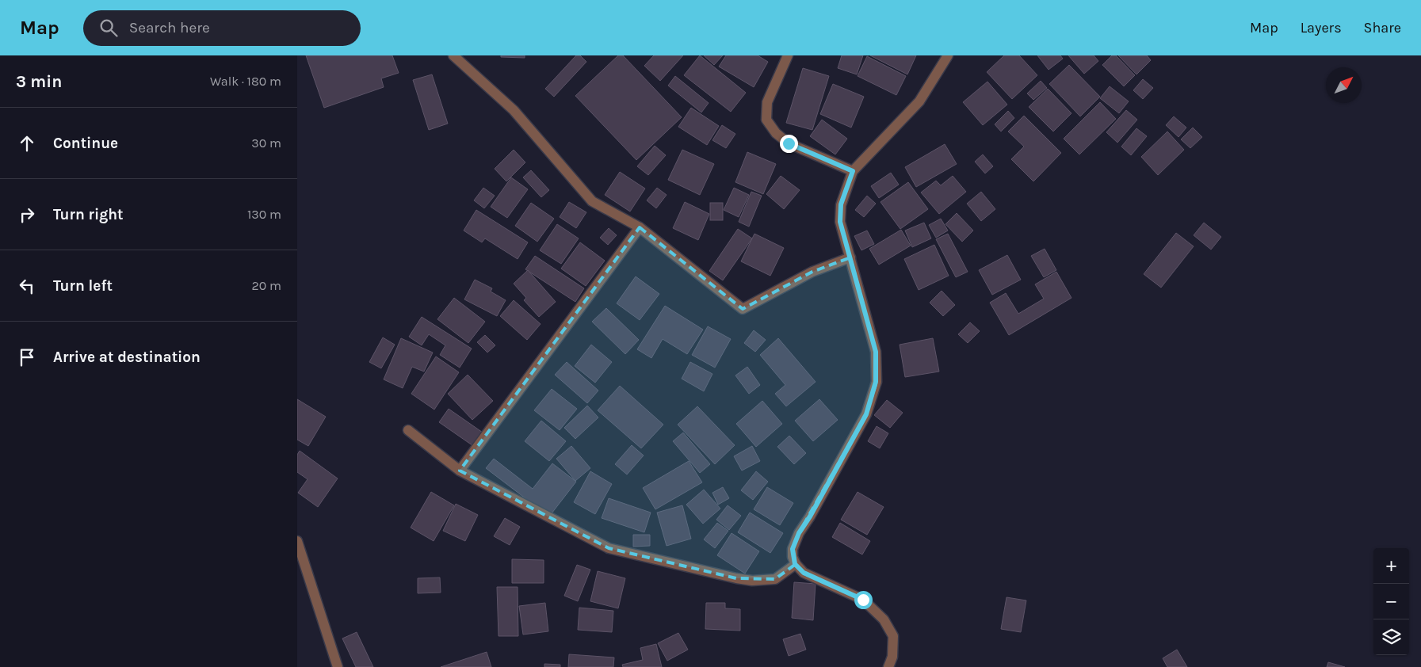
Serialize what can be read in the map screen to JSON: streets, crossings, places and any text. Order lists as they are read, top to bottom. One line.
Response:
{"north":"top right","page":{"header":"Map","search":"Search here","nav":["Map","Layers","Share"],"heading":["3 min","Walk · 180 m"],"list":[["Continue","30 m"],["Turn right","130 m"],["Turn left","20 m"],"Arrive at destination"],"map_buttons":["+","−"]}}
